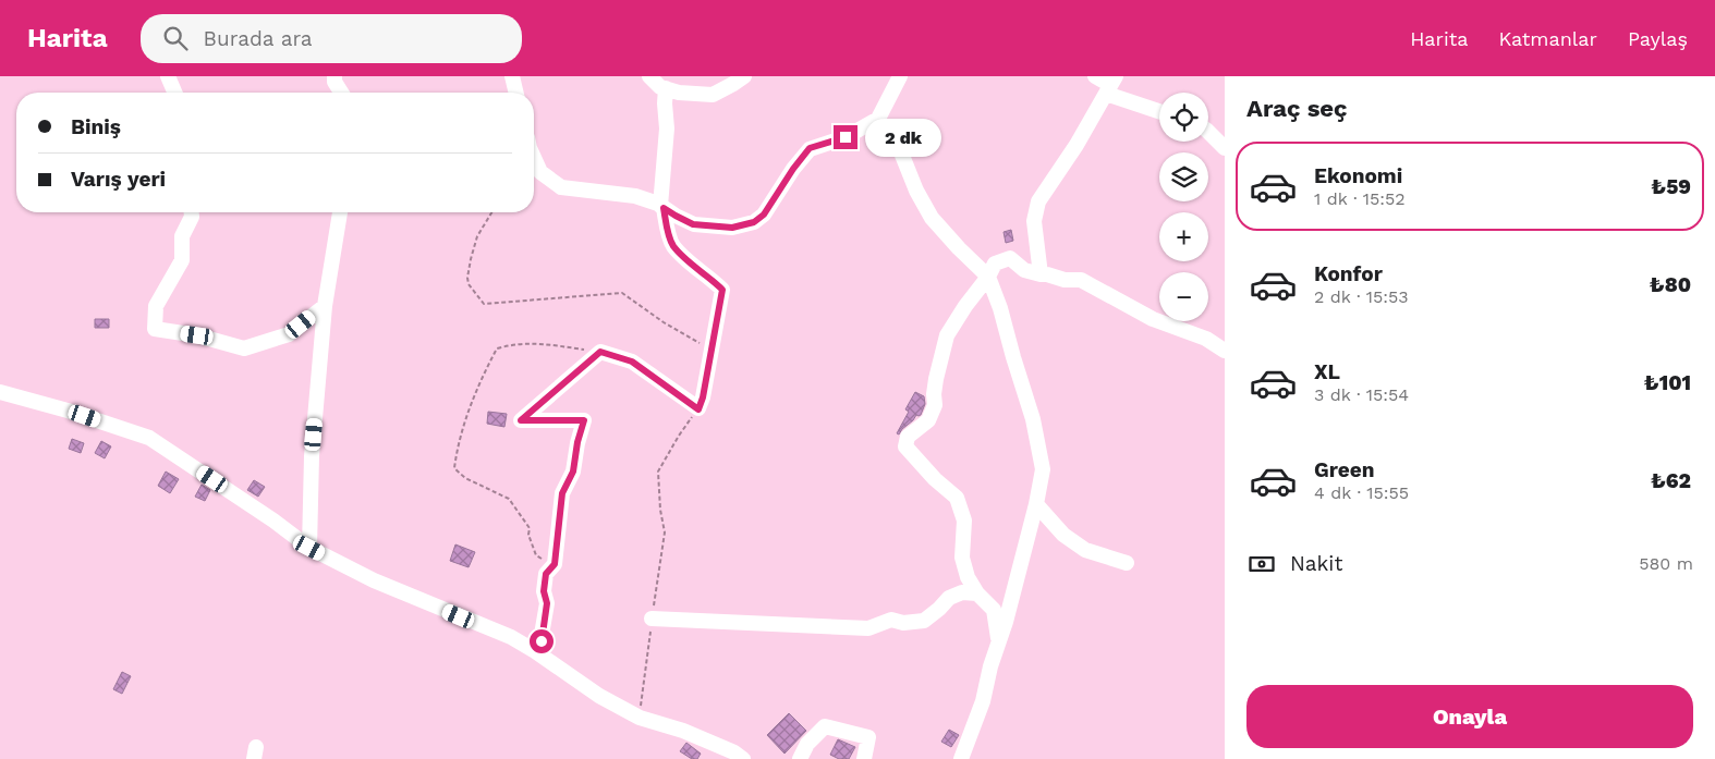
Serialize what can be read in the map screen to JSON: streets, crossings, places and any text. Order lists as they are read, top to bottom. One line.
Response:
{"page":{"header":"Harita","search":"Burada ara","nav":["Harita","Katmanlar","Paylaş"],"heading":"Araç seç","map_buttons":["+","−"],"banner":["Biniş","Varış yeri"],"bubble":"2 dk","list":[{"name":"Ekonomi","note":"1 dk · 15:52","value":"₺59"},{"name":"Konfor","note":"2 dk · 15:53","value":"₺80"},{"name":"XL","note":"3 dk · 15:54","value":"₺101"},{"name":"Green","note":"4 dk · 15:55","value":"₺62"}],"pay":["Nakit","580 m"],"buttons":"Onayla"}}
